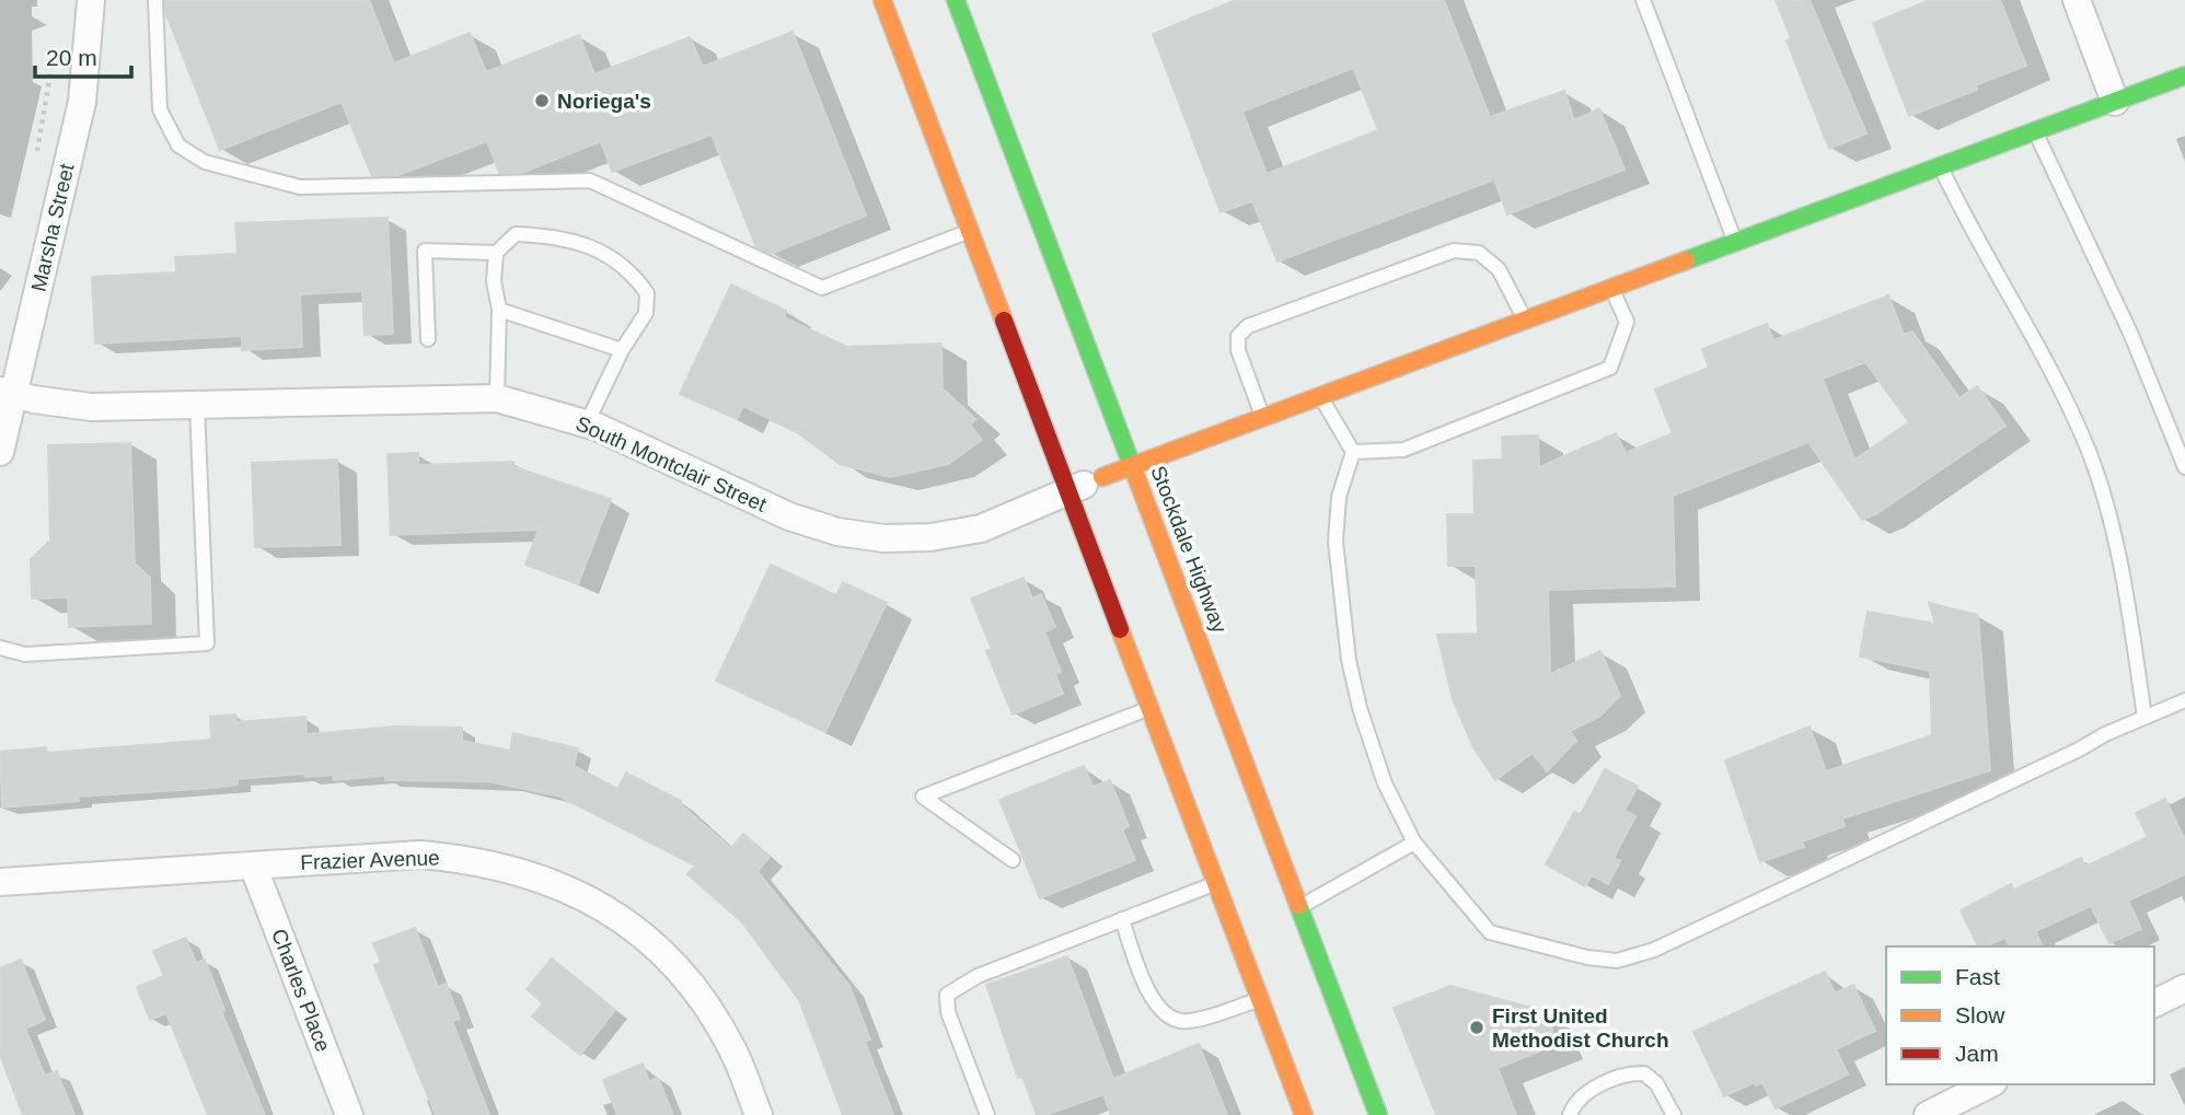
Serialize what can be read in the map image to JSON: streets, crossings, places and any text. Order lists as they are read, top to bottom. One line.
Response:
{"streets":{"main road":["Stockdale Highway"],"street":["Marsha Street","South Montclair Street","Frazier Avenue","Charles Place"]},"crossings":[["Marsha Street","South Montclair Street"],["Frazier Avenue","Charles Place"]],"places":["Noriega's","First United Methodist Church"],"legend":["Fast","Slow","Jam"],"scale_bar":"20 m"}
